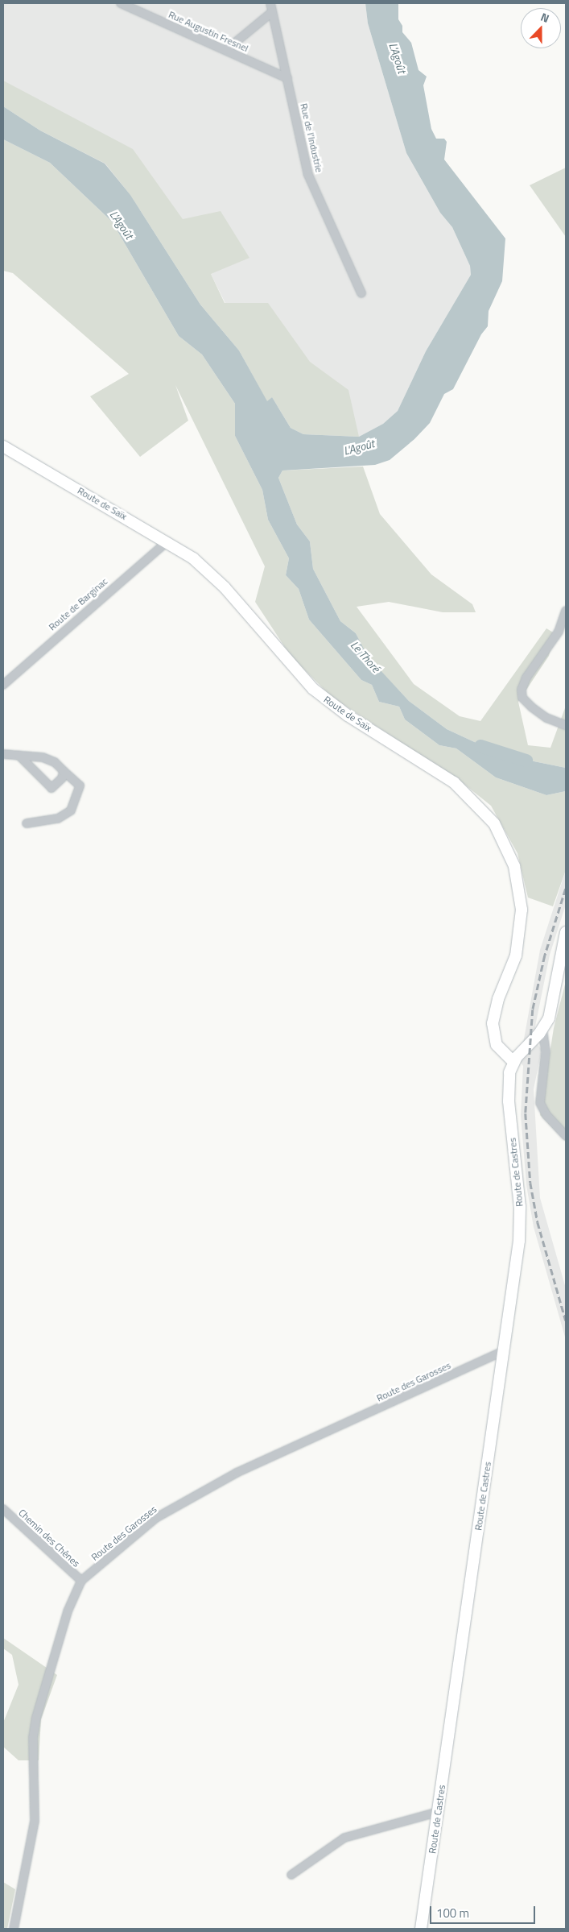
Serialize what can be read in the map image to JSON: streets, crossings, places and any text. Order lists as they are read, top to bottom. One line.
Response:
{"streets":{"main road":["Route de Saïx","Route de Castres"],"street":["Rue Augustin Fresnel","Rue de l'Industrie","Route de Barginac","Route des Garosses","Chemin des Chênes"]},"crossings":[["Rue Augustin Fresnel","Rue de l'Industrie"],["Route de Saïx","Route de Barginac"],["Route de Saïx","Route de Castres"],["Route de Castres","Route des Garosses"],["Route des Garosses","Chemin des Chênes"]],"water":["L'Agoût","Le Thoré"],"scale_bar":"100 m","north":"top"}
